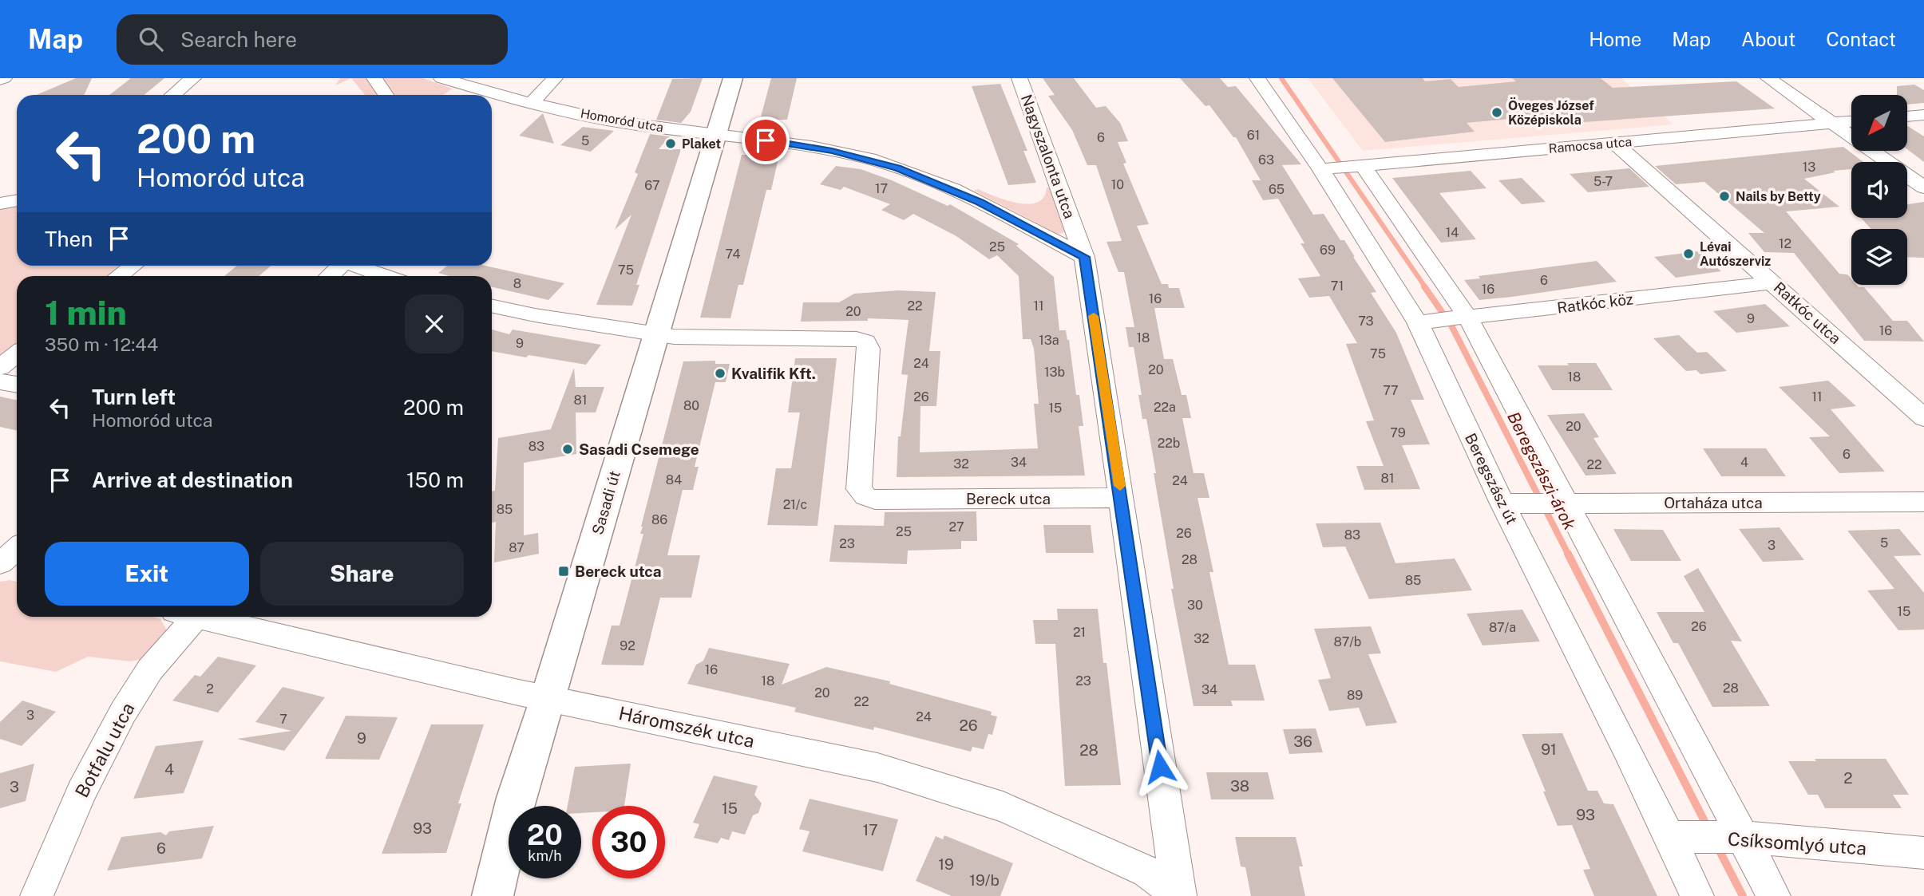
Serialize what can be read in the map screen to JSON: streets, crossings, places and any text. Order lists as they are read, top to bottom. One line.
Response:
{"streets":{"street":["Homoród utca","Ramocsa utca","Nagyszalonta utca","Ratkóc köz","Ratkóc utca","Beregszász út","Bereck utca","Sasadi út","Ortaháza utca","Háromszék utca","Botfalu utca","Csíksomlyó utca"]},"crossings":[["Homoród utca","Nagyszalonta utca"],["Homoród utca","Sasadi út"],["Ramocsa utca","Ratkóc utca"],["Ramocsa utca","Beregszász út"],["Nagyszalonta utca","Bereck utca"],["Nagyszalonta utca","Háromszék utca"],["Ratkóc köz","Ratkóc utca"],["Ratkóc köz","Beregszász út"],["Beregszász út","Ortaháza utca"],["Beregszász út","Csíksomlyó utca"],["Bereck utca","Sasadi út"],["Sasadi út","Háromszék utca"]],"water":["Beregszászi-árok"],"places":{"other":["Öveges József Középiskola","Plaket","Nails by Betty","Lévai Autószerviz","Kvalifik Kft.","Sasadi Csemege"],"transit":["Bereck utca"]},"house_numbers":["61","6","5","63","13","5-7","10","67","17","65","14","12","25","69","74","75","6","8","71","16","16","22","11","20","9","73","16","18","13a","9","75","24","20","13b","18","77","26","11","81","80","22a","15","20","79","22b","83","6","34","4","32","22","81","84","24","21/c","85","86","27","25","26","83","5","23","3","87","28","85","30","15","26","87/a","21","32","87/b","92","16","18","23","28","2","34","20","89","22","3","24","7","26","9","36","91","28","4","2","38","3","15","93","93","17","6","19","19/b"],"north":"bottom left","page":{"header":"Map","search":"Search here","nav":["Home","Map","About","Contact"],"turn":["200 m","Homoród utca"],"then":"Then","heading":["1 min","350 m · 12:44"],"list":[{"name":"Turn left","note":"Homoród utca","value":"200 m"},{"name":"Arrive at destination","value":"150 m"}],"buttons":["Exit","Share"],"speed":"20 km/h","limit":"30"}}
